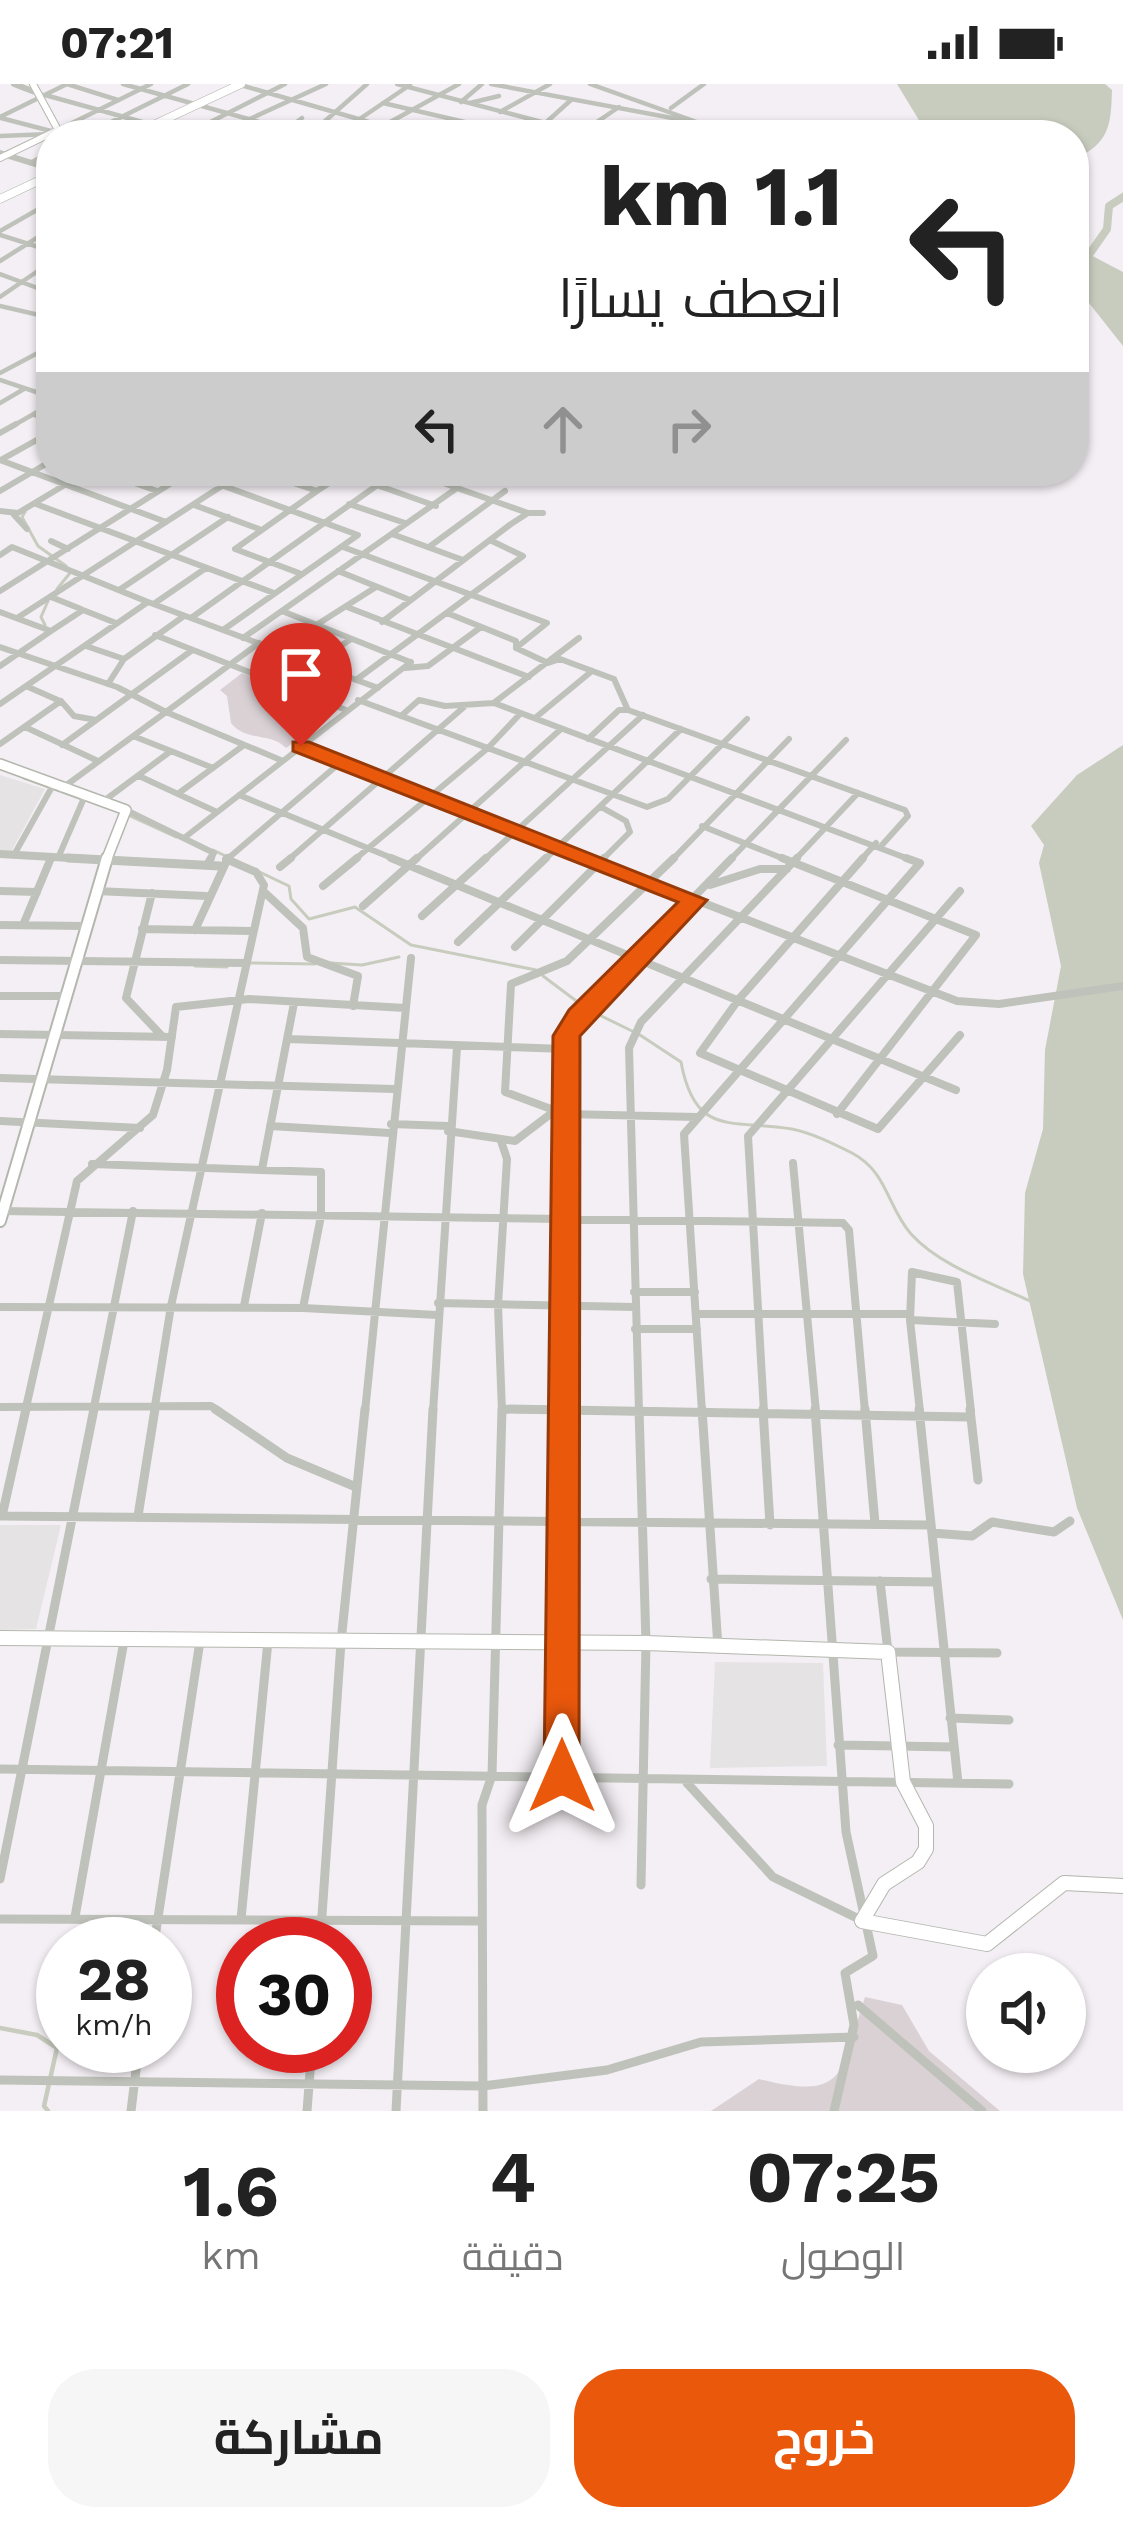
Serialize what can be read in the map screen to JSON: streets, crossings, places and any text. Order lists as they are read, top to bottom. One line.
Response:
{"page":{"status":"07:21","turn":["1.1 km","انعطف يسارًا"],"speed":"28 km/h","limit":"30","eta":["07:25","الوصول","4","دقيقة","1.6","km"],"buttons":["خروج","مشاركة"]}}
